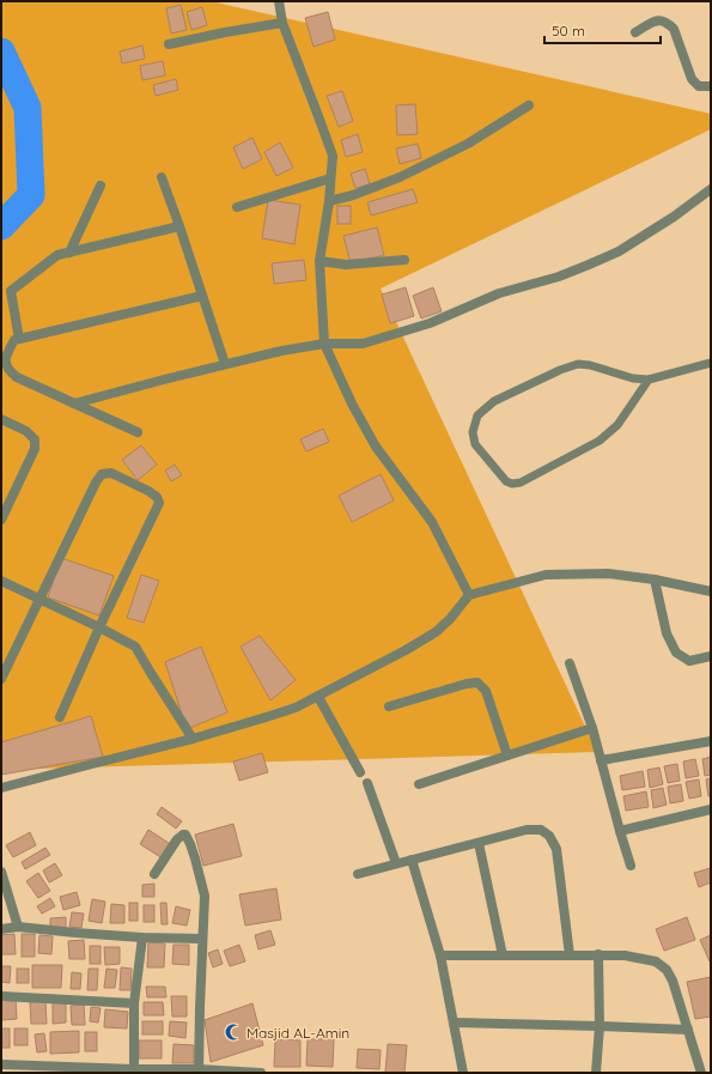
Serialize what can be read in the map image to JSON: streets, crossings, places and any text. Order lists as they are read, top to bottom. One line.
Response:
{"places":{"mosque":["Masjid AL-Amin"]},"scale_bar":"50 m"}
